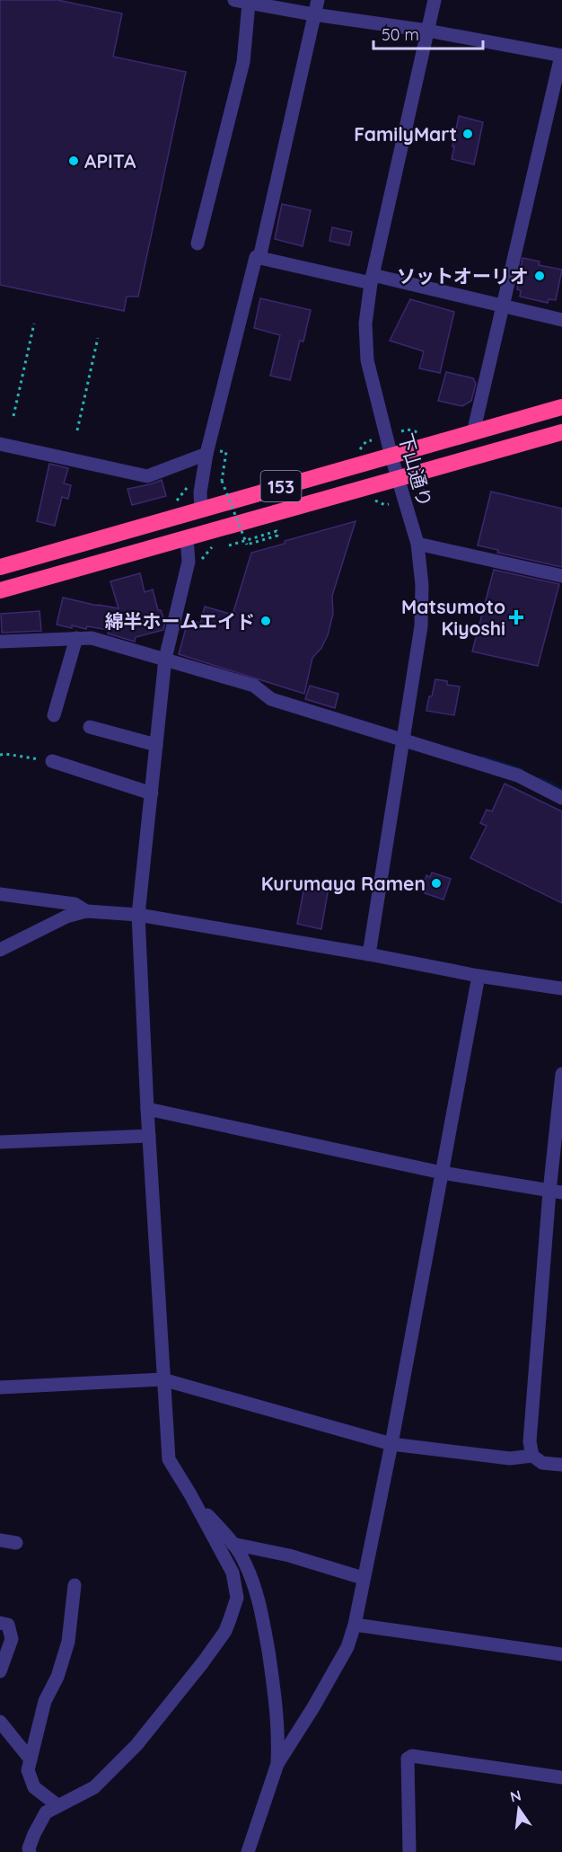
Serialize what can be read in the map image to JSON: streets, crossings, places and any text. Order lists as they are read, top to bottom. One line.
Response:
{"streets":{"highway":["153"],"street":["下山通り"]},"crossings":[["下山通り","153"]],"places":{"other":["FamilyMart","APITA","ソットオーリオ","綿半ホームエイド","Kurumaya Ramen"],"health":["Matsumoto Kiyoshi"]},"scale_bar":"50 m","north":"top"}
